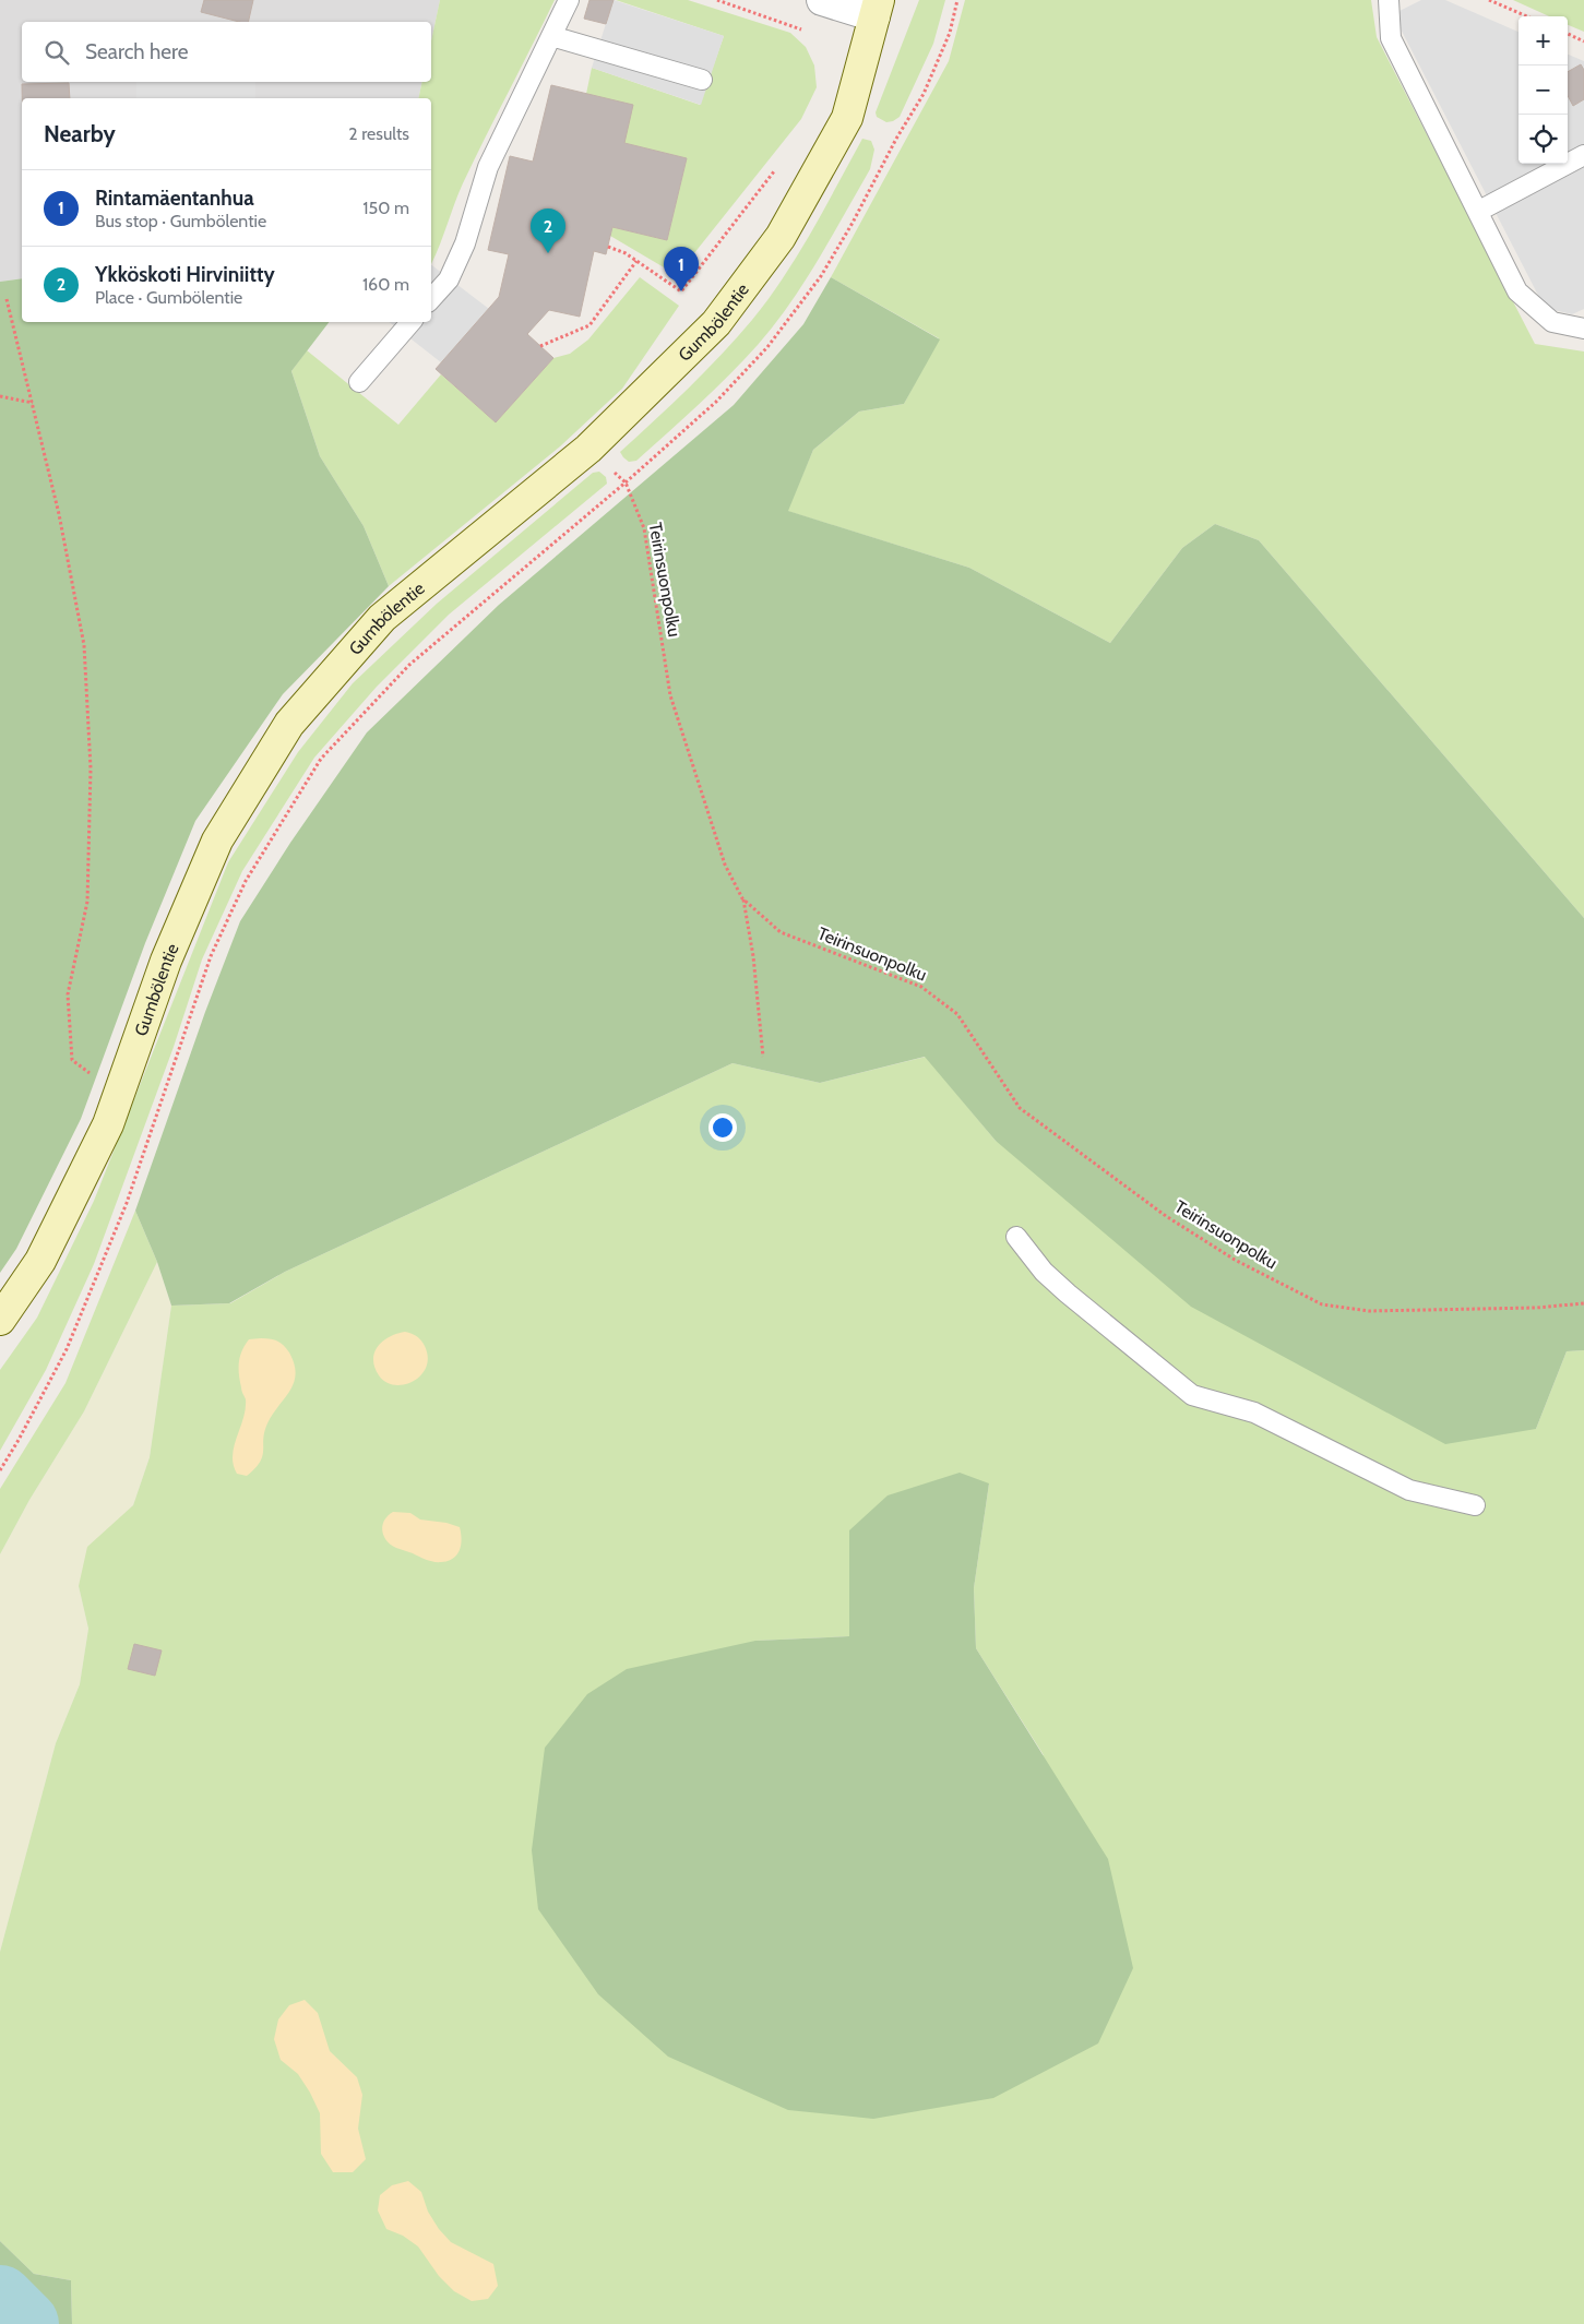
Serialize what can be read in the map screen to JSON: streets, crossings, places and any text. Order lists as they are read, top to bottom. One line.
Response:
{"streets":{"main road":["Gumbölentie"],"path":["Teirinsuonpolku"]},"page":{"map_buttons":["+","−"],"search":"Search here","heading":["Nearby","2 results"],"list":[{"mark":"1","name":"Rintamäentanhua","note":"Bus stop · Gumbölentie","value":"150 m"},{"mark":"2","name":"Ykköskoti Hirviniitty","note":"Place · Gumbölentie","value":"160 m"}],"pins":["2","1"]}}
